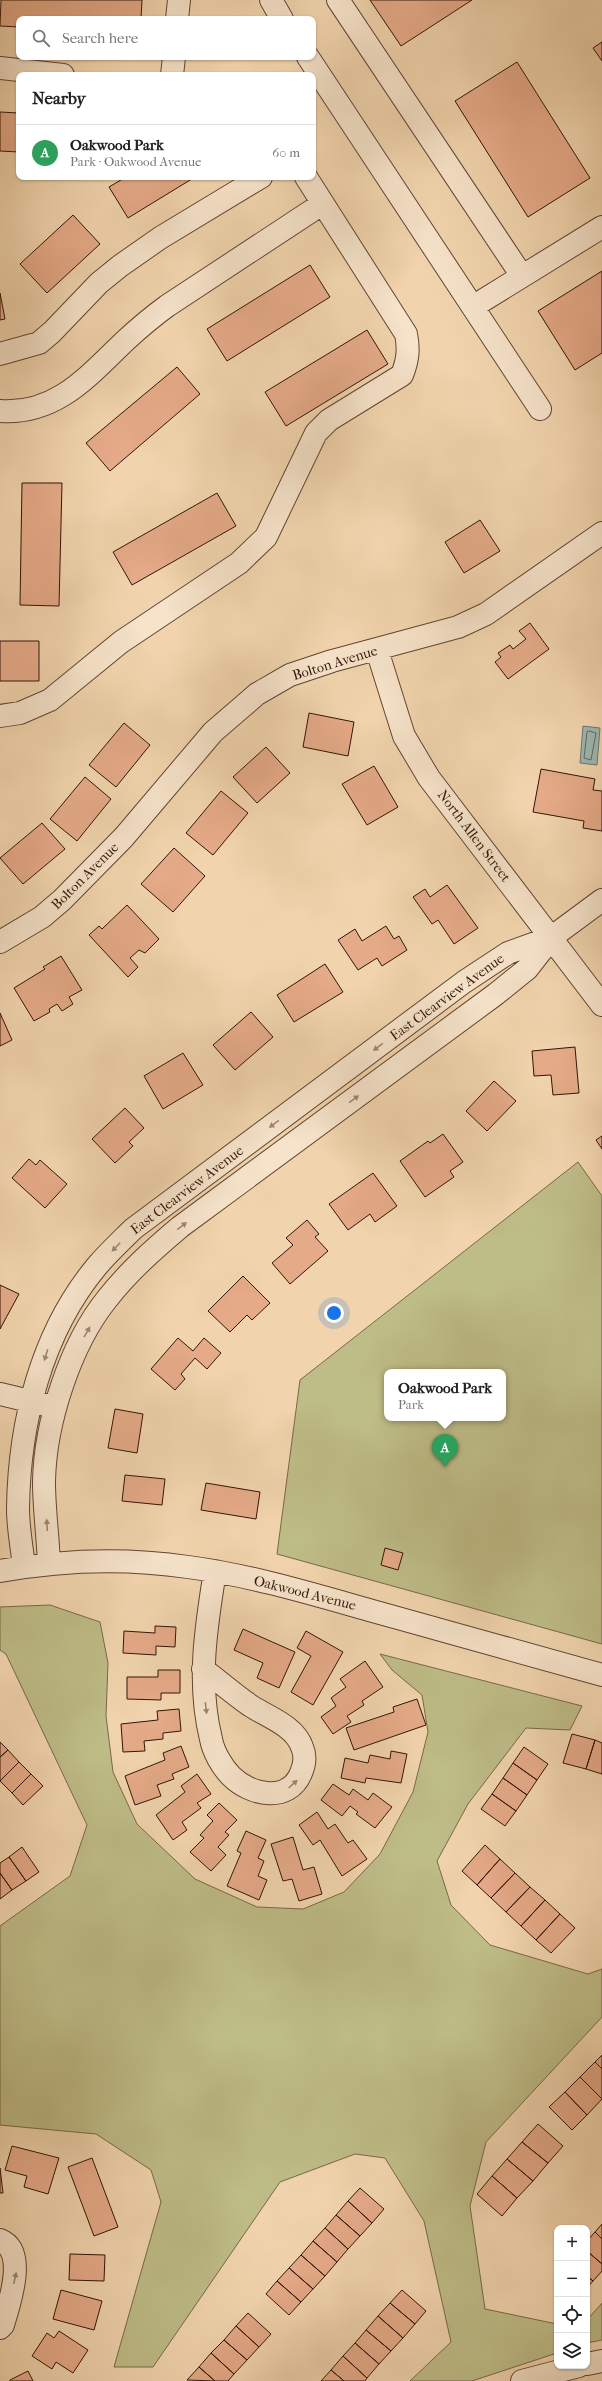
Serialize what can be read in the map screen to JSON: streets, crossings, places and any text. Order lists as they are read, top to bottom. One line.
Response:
{"streets":{"street":["Bolton Avenue","North Allen Street","East Clearview Avenue","Oakwood Avenue"]},"crossings":[["Bolton Avenue","North Allen Street"],["North Allen Street","East Clearview Avenue"],["East Clearview Avenue","Oakwood Avenue"]],"page":{"search":"Search here","heading":"Nearby","list":[{"mark":"A","name":"Oakwood Park","note":"Park · Oakwood Avenue","value":"60 m"}],"popup":["Oakwood Park","Park"],"pins":"A","map_buttons":["+","−"]}}
